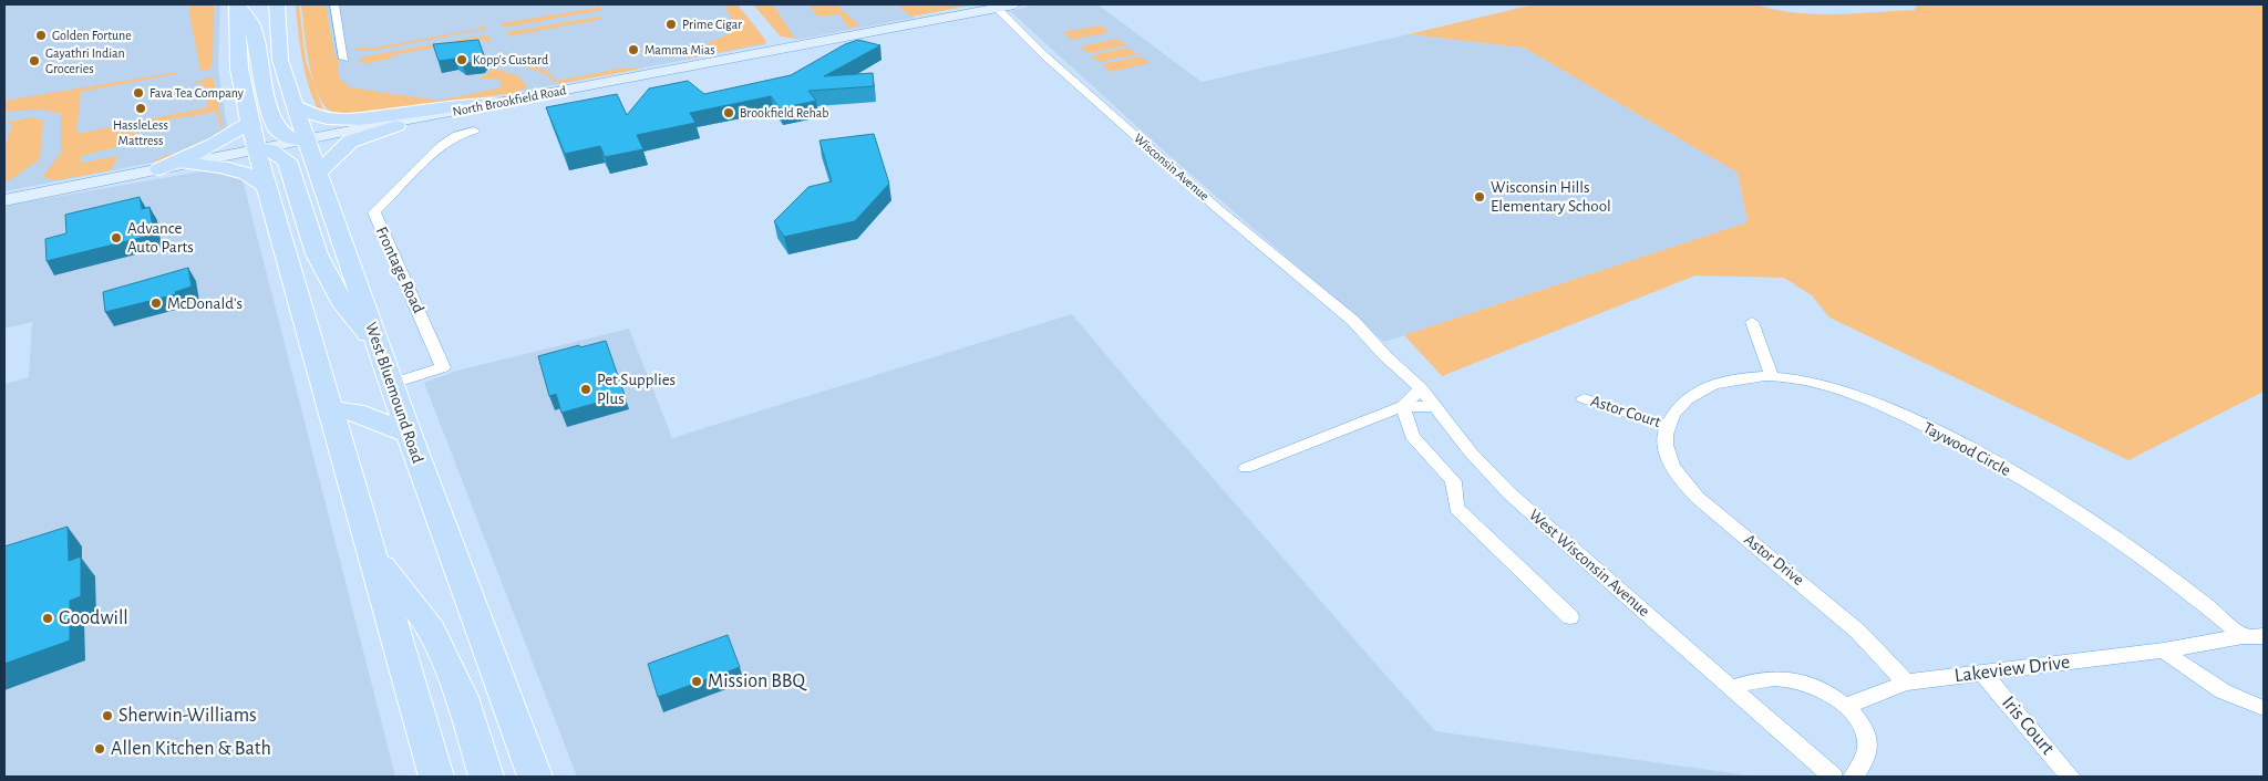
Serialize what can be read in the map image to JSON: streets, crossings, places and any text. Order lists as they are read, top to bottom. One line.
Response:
{"streets":{"main road":["West Bluemound Road"],"street":["North Brookfield Road","Wisconsin Avenue","Frontage Road","Astor Court","Taywood Circle","Astor Drive","West Wisconsin Avenue","Lakeview Drive","Iris Court"]},"crossings":[["North Brookfield Road","Wisconsin Avenue"],["North Brookfield Road","West Bluemound Road"],["Wisconsin Avenue","West Wisconsin Avenue"],["Frontage Road","West Bluemound Road"],["Astor Court","Taywood Circle"],["Astor Court","Astor Drive"],["Taywood Circle","Astor Drive"],["Taywood Circle","Lakeview Drive"],["Astor Drive","Lakeview Drive"],["Lakeview Drive","Iris Court"]],"places":["Prime Cigar","Golden Fortune","Mamma Mias","Kopp's Custard","Gayathri Indian Groceries","Fava Tea Company","HassleLess Mattress","Brookfield Rehab","Wisconsin Hills Elementary School","Advance Auto Parts","McDonald's","Pet Supplies Plus","Goodwill","Mission BBQ","Sherwin-Williams","Allen Kitchen & Bath"]}
